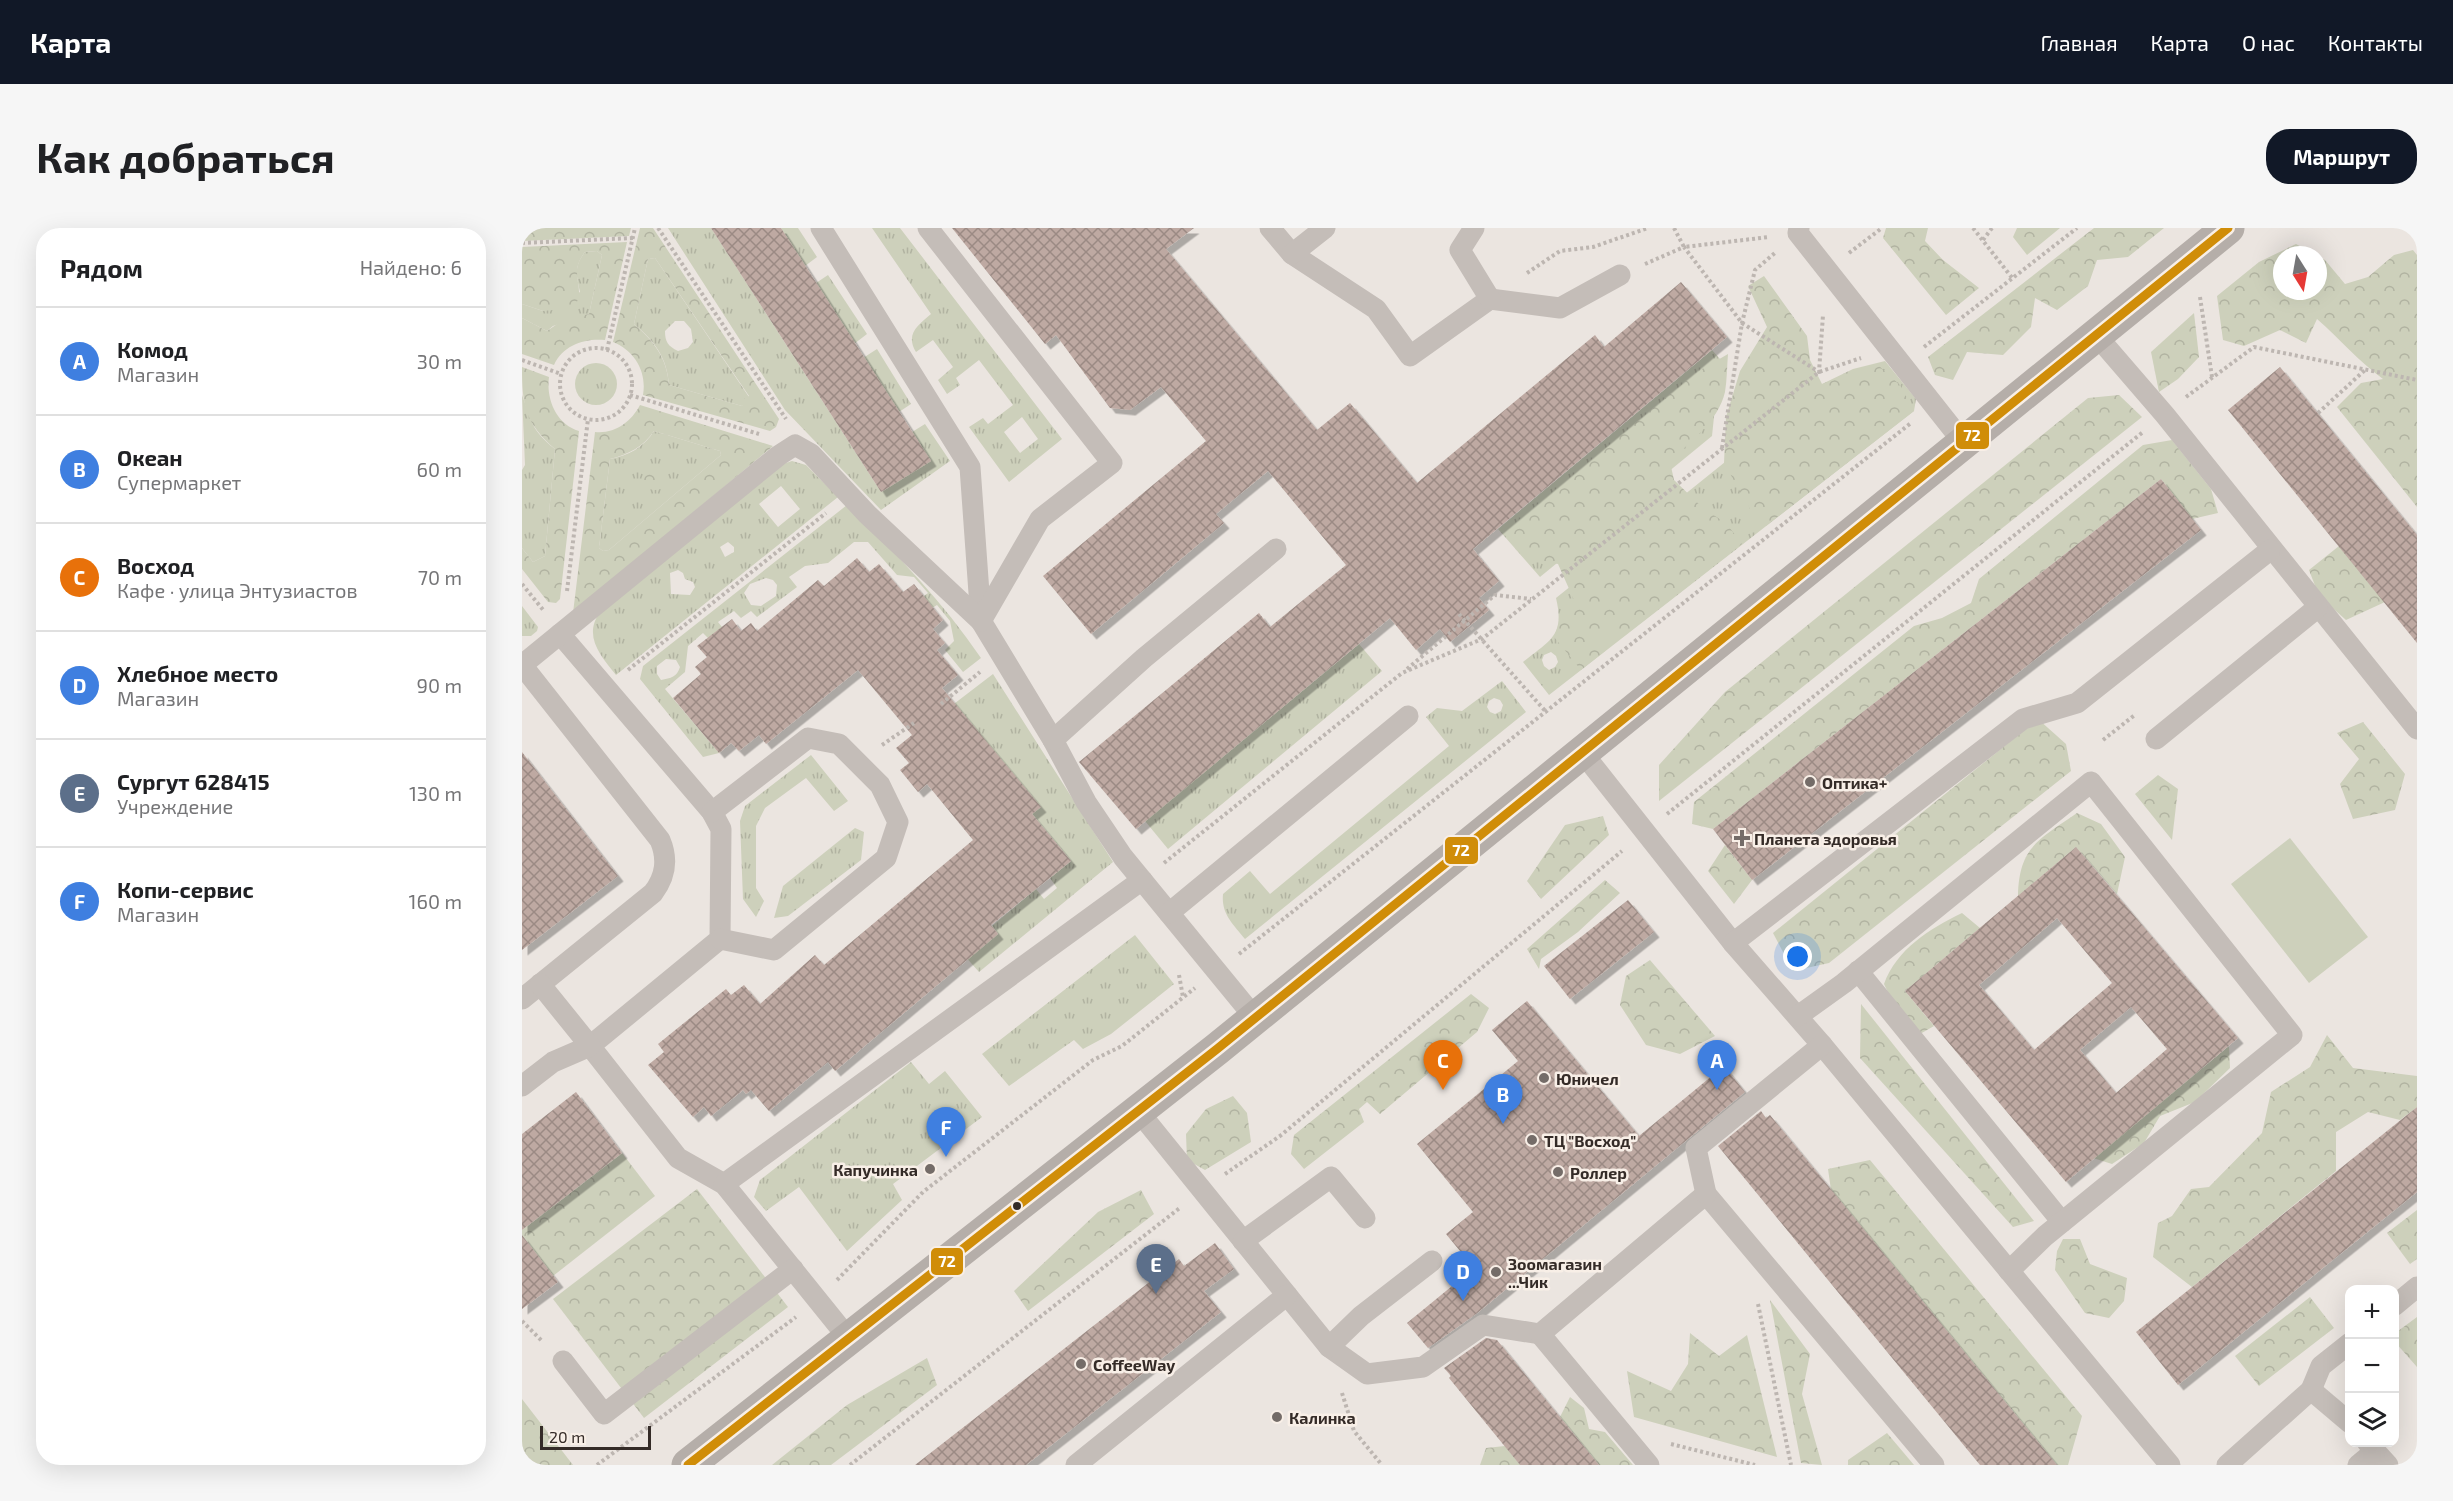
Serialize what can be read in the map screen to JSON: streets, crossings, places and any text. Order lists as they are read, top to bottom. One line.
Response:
{"places":{"other":["Оптика+","Юничел","ТЦ \"Восход\"","Капучинка","Роллер","Зоомагазин ...Чик","CoffeeWay","Калинка"],"health":["Планета здоровья"]},"lines":["transit line 72"],"scale_bar":"20 m","north":"bottom","page":{"header":"Карта","nav":["Главная","Карта","О нас","Контакты"],"buttons":"Маршрут","title":"Как добраться","heading":["Рядом","Найдено: 6"],"list":[{"mark":"A","name":"Комод","note":"Магазин","value":"30 m"},{"mark":"B","name":"Океан","note":"Супермаркет","value":"60 m"},{"mark":"C","name":"Восход","note":"Кафе · улица Энтузиастов","value":"70 m"},{"mark":"D","name":"Хлебное место","note":"Магазин","value":"90 m"},{"mark":"E","name":"Сургут 628415","note":"Учреждение","value":"130 m"},{"mark":"F","name":"Копи-сервис","note":"Магазин","value":"160 m"}],"pins":["A","C","B","F","E","D"],"map_buttons":["+","−"],"scale":"20 m"}}
